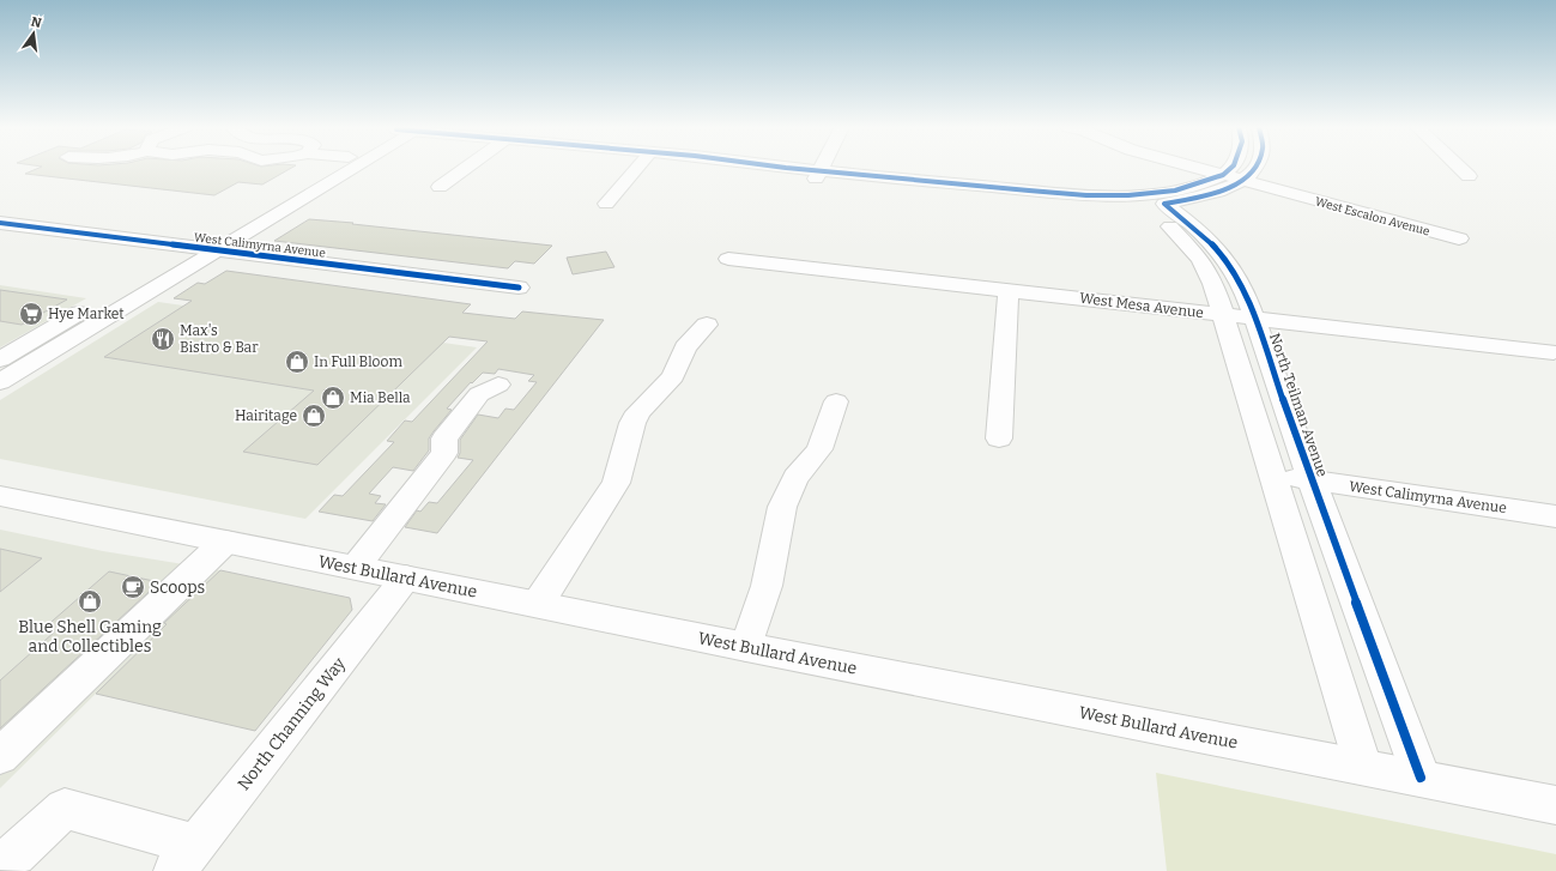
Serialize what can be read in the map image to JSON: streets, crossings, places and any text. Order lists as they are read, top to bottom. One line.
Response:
{"streets":{"street":["West Escalon Avenue","West Calimyrna Avenue","West Mesa Avenue","North Teilman Avenue","West Bullard Avenue","North Channing Way"]},"crossings":[["West Calimyrna Avenue","North Teilman Avenue"],["West Mesa Avenue","North Teilman Avenue"],["North Teilman Avenue","West Bullard Avenue"],["West Bullard Avenue","North Channing Way"]],"places":{"supermarket":["Hye Market"],"restaurant":["Max's Bistro & Bar"],"shop":["In Full Bloom","Mia Bella","Hairitage","Blue Shell Gaming and Collectibles"],"cafe":["Scoops"]},"north":"top"}
